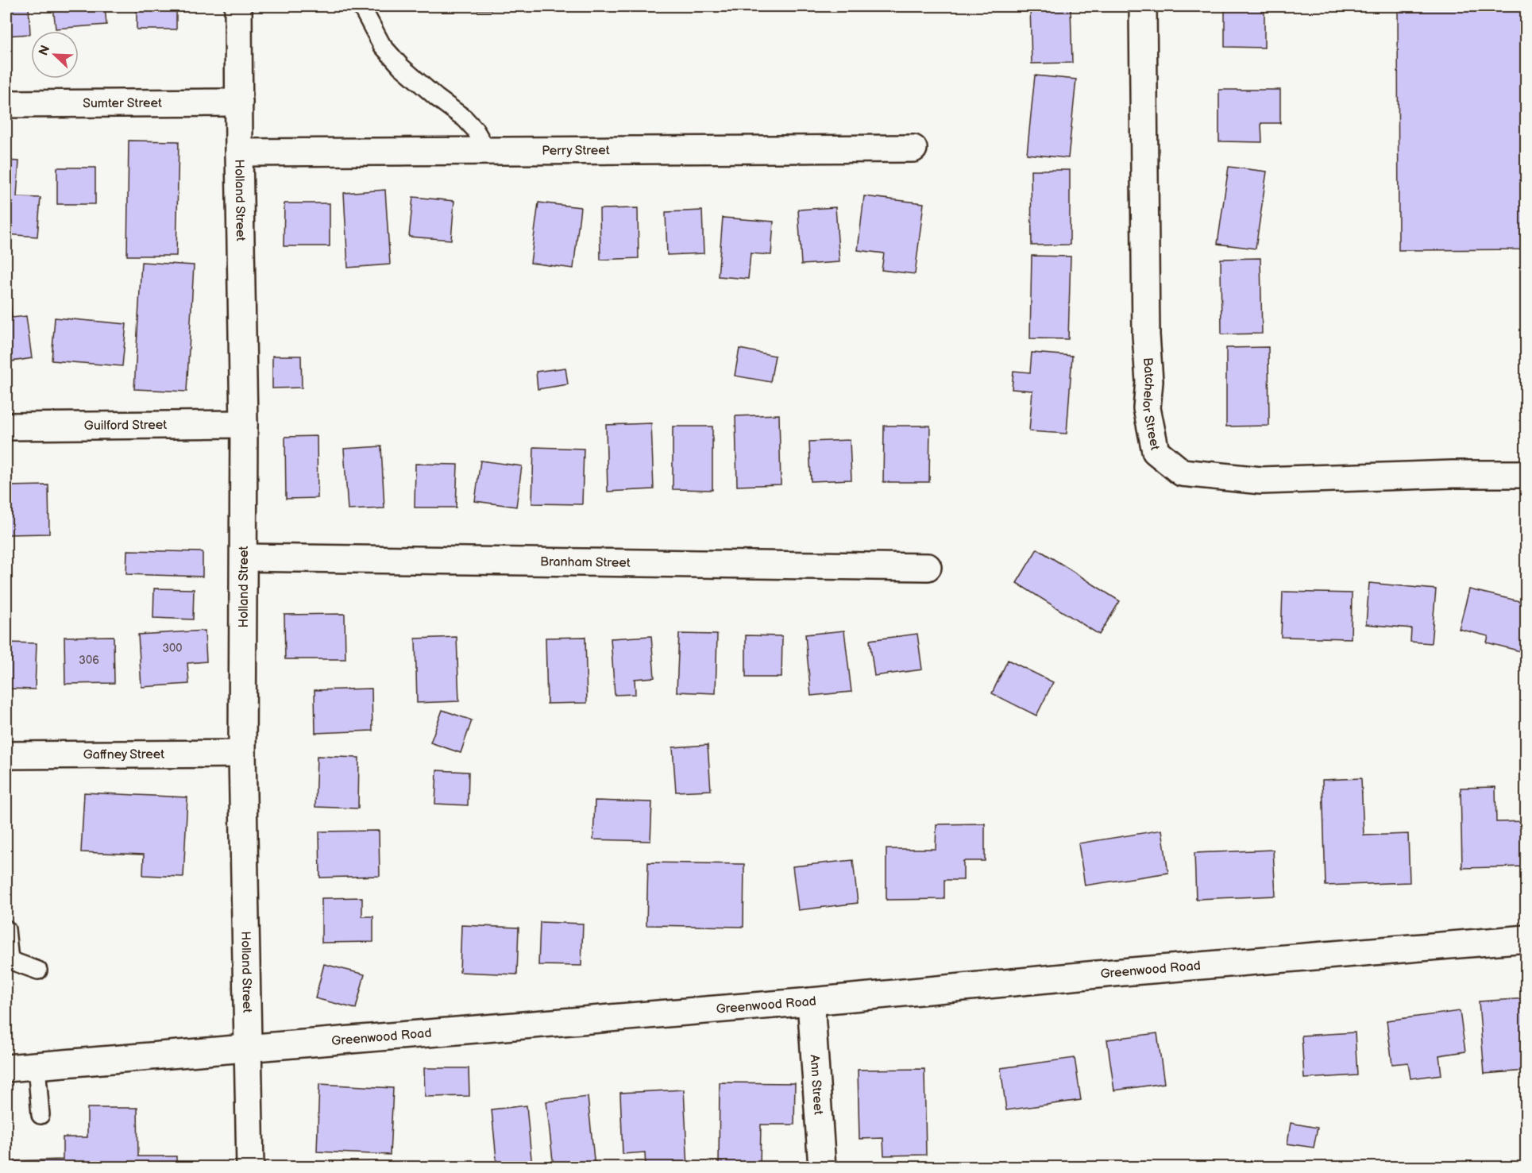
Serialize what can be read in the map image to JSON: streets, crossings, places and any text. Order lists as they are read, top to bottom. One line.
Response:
{"streets":{"street":["Sumter Street","Perry Street","Holland Street","Batchelor Street","Guilford Street","Branham Street","Gaffney Street","Greenwood Road","Ann Street"]},"crossings":[["Sumter Street","Holland Street"],["Perry Street","Holland Street"],["Holland Street","Guilford Street"],["Holland Street","Branham Street"],["Holland Street","Gaffney Street"],["Holland Street","Greenwood Road"],["Greenwood Road","Ann Street"]],"house_numbers":["300","306"],"north":"top left"}
